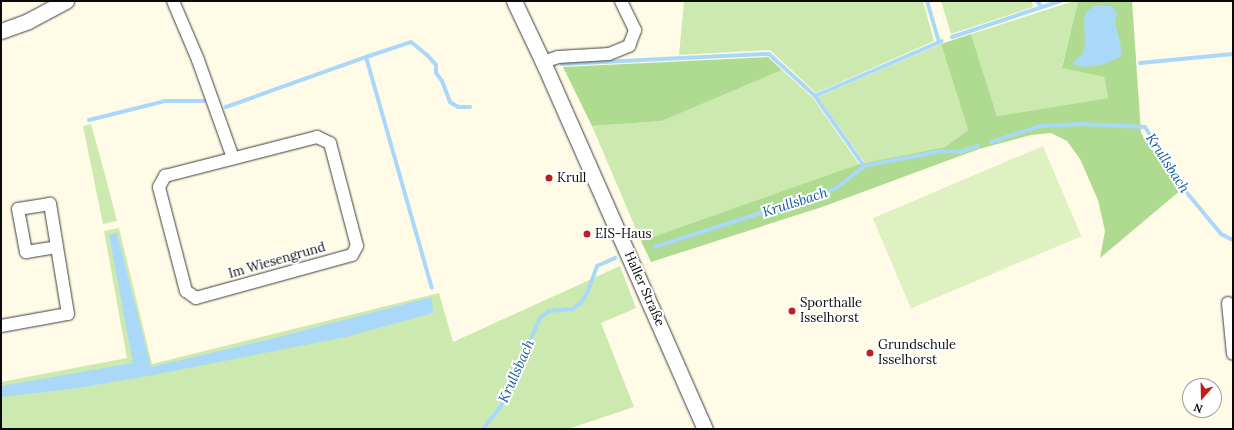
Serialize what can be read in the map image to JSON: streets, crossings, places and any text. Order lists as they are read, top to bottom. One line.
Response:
{"streets":{"street":["Im Wiesengrund","Haller Straße"]},"water":["Krullsbach"],"places":["Krull","EIS-Haus","Sporthalle Isselhorst","Grundschule Isselhorst"],"north":"bottom"}
